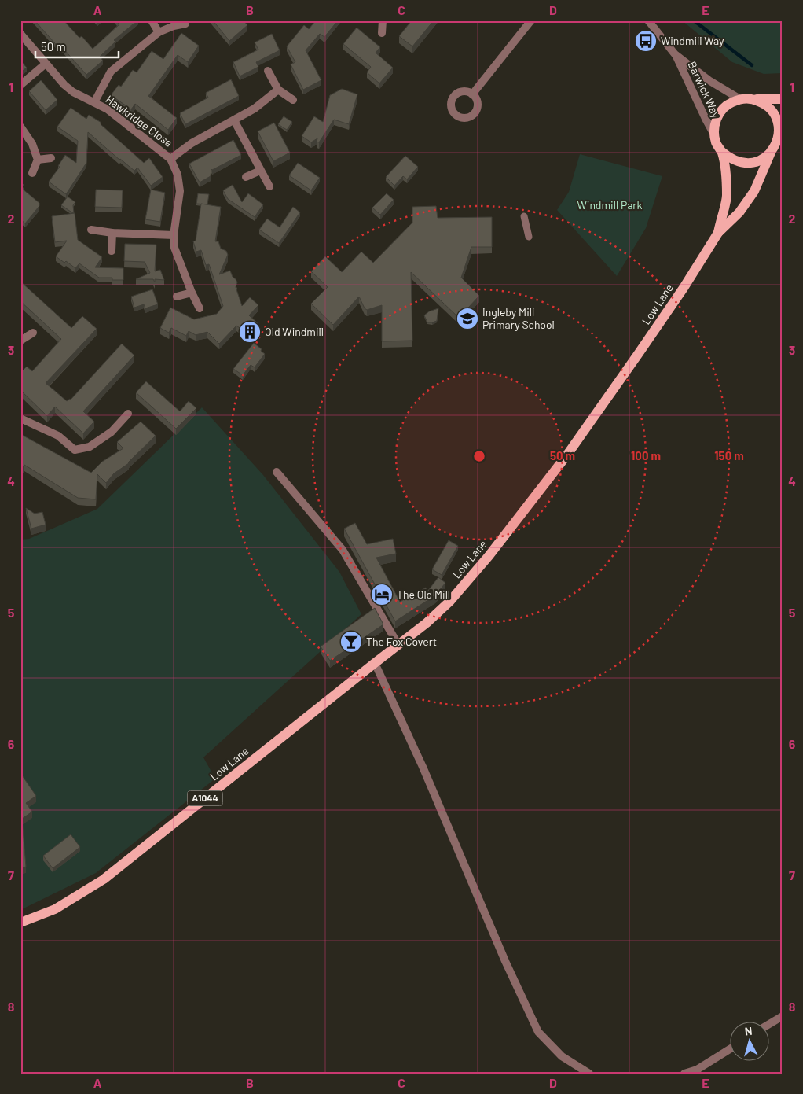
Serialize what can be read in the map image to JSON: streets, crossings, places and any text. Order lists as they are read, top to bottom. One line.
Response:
{"streets":{"main road":["Low Lane","A1044"],"street":["Barwick Way","Hawkridge Close"]},"crossings":[["Barwick Way","Low Lane"]],"parks":["Windmill Park"],"places":{"bus stop":["Windmill Way"],"school or university":["Ingleby Mill Primary School"],"building":["Old Windmill"],"hotel":["The Old Mill"],"bar":["The Fox Covert"]},"scale_bar":"50 m","north":"top","grid":{"columns":["A","B","C","D","E"],"rows":["1","2","3","4","5","6","7","8"]},"rings":["50 m","100 m","150 m"]}
